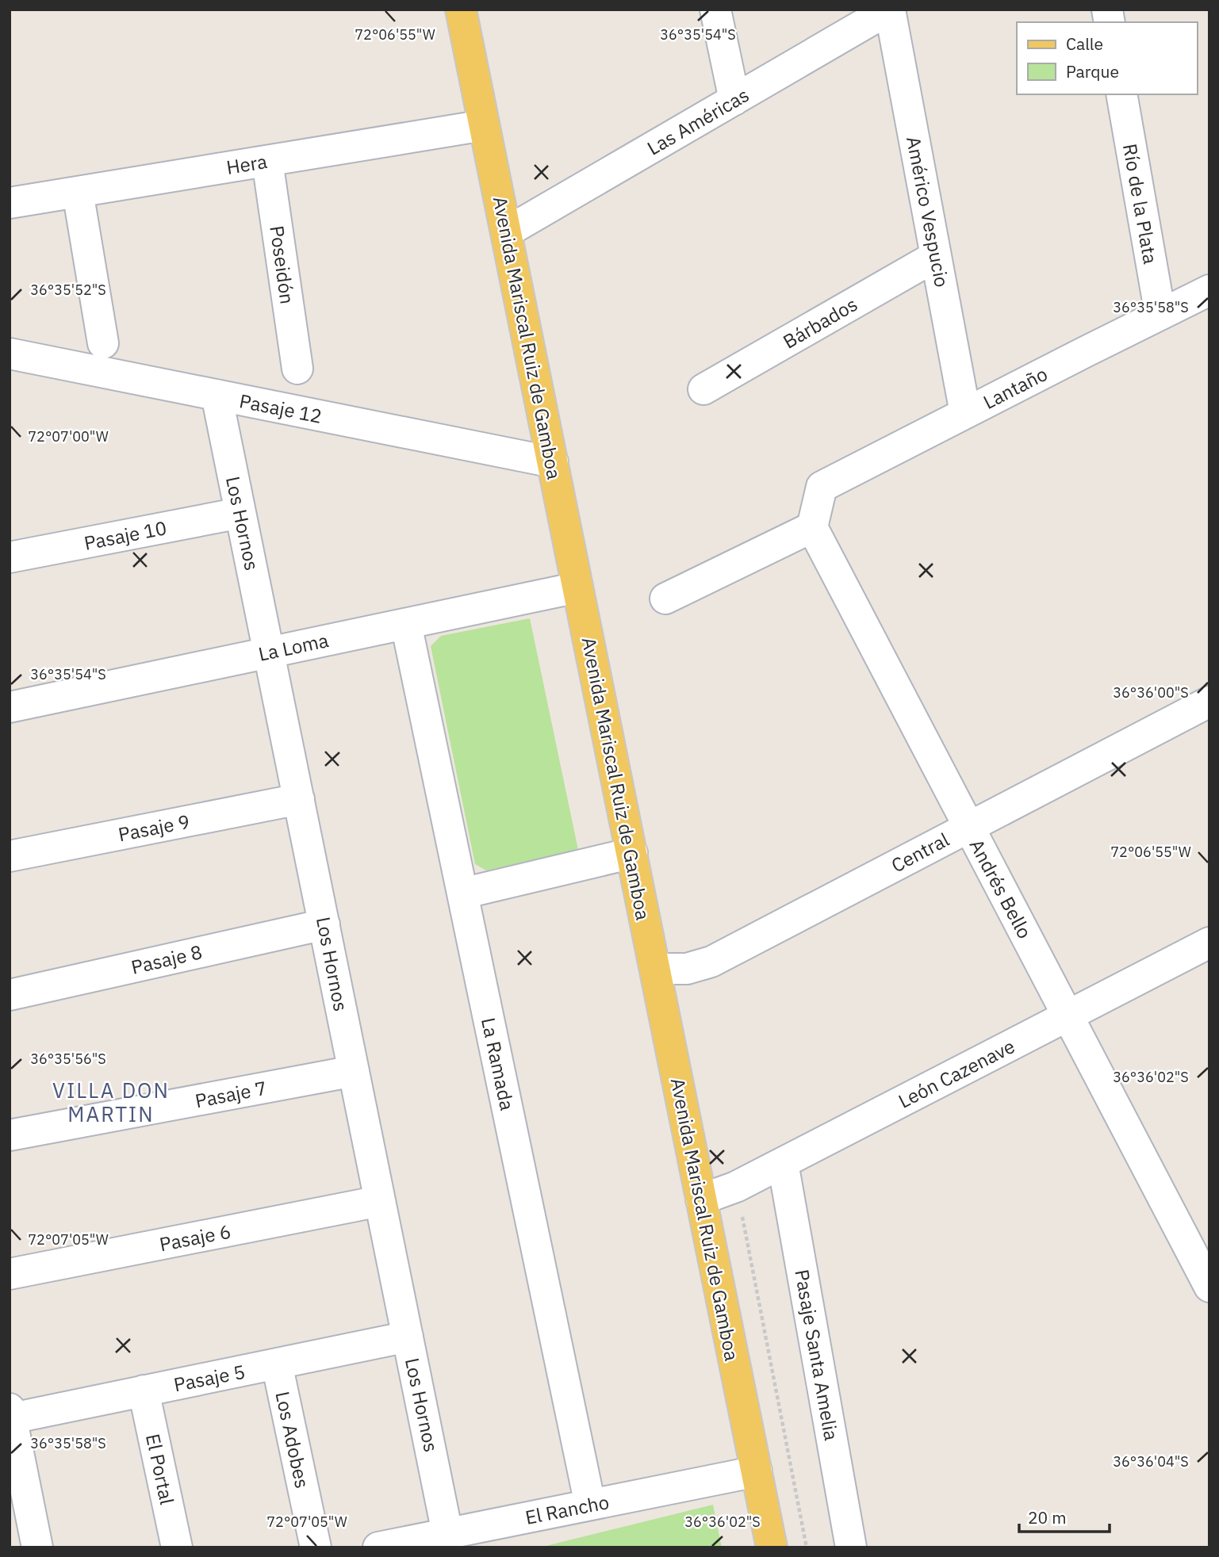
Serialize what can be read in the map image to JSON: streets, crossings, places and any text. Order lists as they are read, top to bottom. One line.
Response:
{"streets":{"main road":["Avenida Mariscal Ruiz de Gamboa"],"street":["Las Américas","Hera","Río de la Plata","Américo Vespucio","Poseidón","Bárbados","Lantaño","Pasaje 12","Los Hornos","Pasaje 10","La Loma","Pasaje 9","Central","Andrés Bello","Pasaje 8","La Ramada","León Cazenave","Pasaje 7","Pasaje 6","Pasaje Santa Amelia","Pasaje 5","Los Adobes","El Portal","El Rancho"]},"crossings":[["Las Américas","Américo Vespucio"],["Las Américas","Avenida Mariscal Ruiz de Gamboa"],["Hera","Poseidón"],["Hera","Avenida Mariscal Ruiz de Gamboa"],["Río de la Plata","Lantaño"],["Américo Vespucio","Bárbados"],["Américo Vespucio","Lantaño"],["Avenida Mariscal Ruiz de Gamboa","Pasaje 12"],["Avenida Mariscal Ruiz de Gamboa","La Loma"],["Avenida Mariscal Ruiz de Gamboa","Central"],["Avenida Mariscal Ruiz de Gamboa","León Cazenave"],["Avenida Mariscal Ruiz de Gamboa","El Rancho"],["Lantaño","Andrés Bello"],["Pasaje 12","Los Hornos"],["Los Hornos","Pasaje 10"],["Los Hornos","La Loma"],["Los Hornos","Pasaje 9"],["Los Hornos","Pasaje 8"],["Los Hornos","Pasaje 7"],["Los Hornos","Pasaje 6"],["Los Hornos","Pasaje 5"],["Los Hornos","El Rancho"],["La Loma","La Ramada"],["Central","Andrés Bello"],["Andrés Bello","León Cazenave"],["La Ramada","El Rancho"],["León Cazenave","Pasaje Santa Amelia"],["Pasaje 5","Los Adobes"],["Pasaje 5","El Portal"]],"districts":["VILLA DON MARTIN"],"legend":["Calle","Parque"],"scale_bar":"20 m","coordinates":["36°35'54\"S","72°06'55\"W","36°35'52\"S","36°35'58\"S","72°07'00\"W","36°36'00\"S","36°35'56\"S","36°36'02\"S","72°07'05\"W","36°36'04\"S"]}
